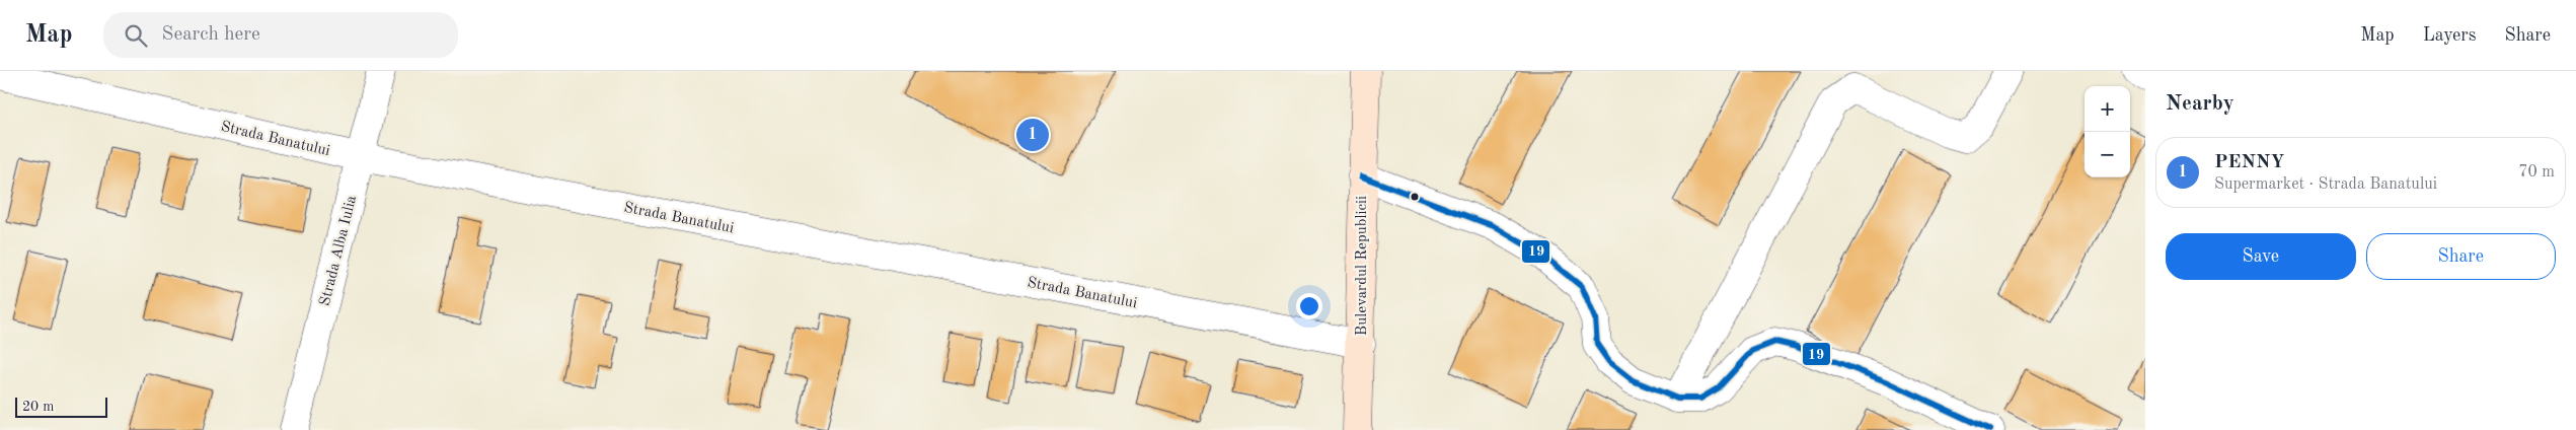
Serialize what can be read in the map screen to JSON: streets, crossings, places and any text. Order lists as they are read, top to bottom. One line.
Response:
{"streets":{"main road":["Bulevardul Republicii"],"street":["Strada Banatului","Strada Alba Iulia"]},"crossings":[["Strada Banatului","Strada Alba Iulia"],["Strada Banatului","Bulevardul Republicii"]],"lines":["transit line 19"],"scale_bar":"20 m","page":{"header":"Map","search":"Search here","nav":["Map","Layers","Share"],"heading":"Nearby","map_buttons":["+","−"],"pins":"1","list":[{"mark":"1","name":"PENNY","note":"Supermarket · Strada Banatului","value":"70 m"}],"buttons":["Save","Share"],"scale":"20 m"}}
